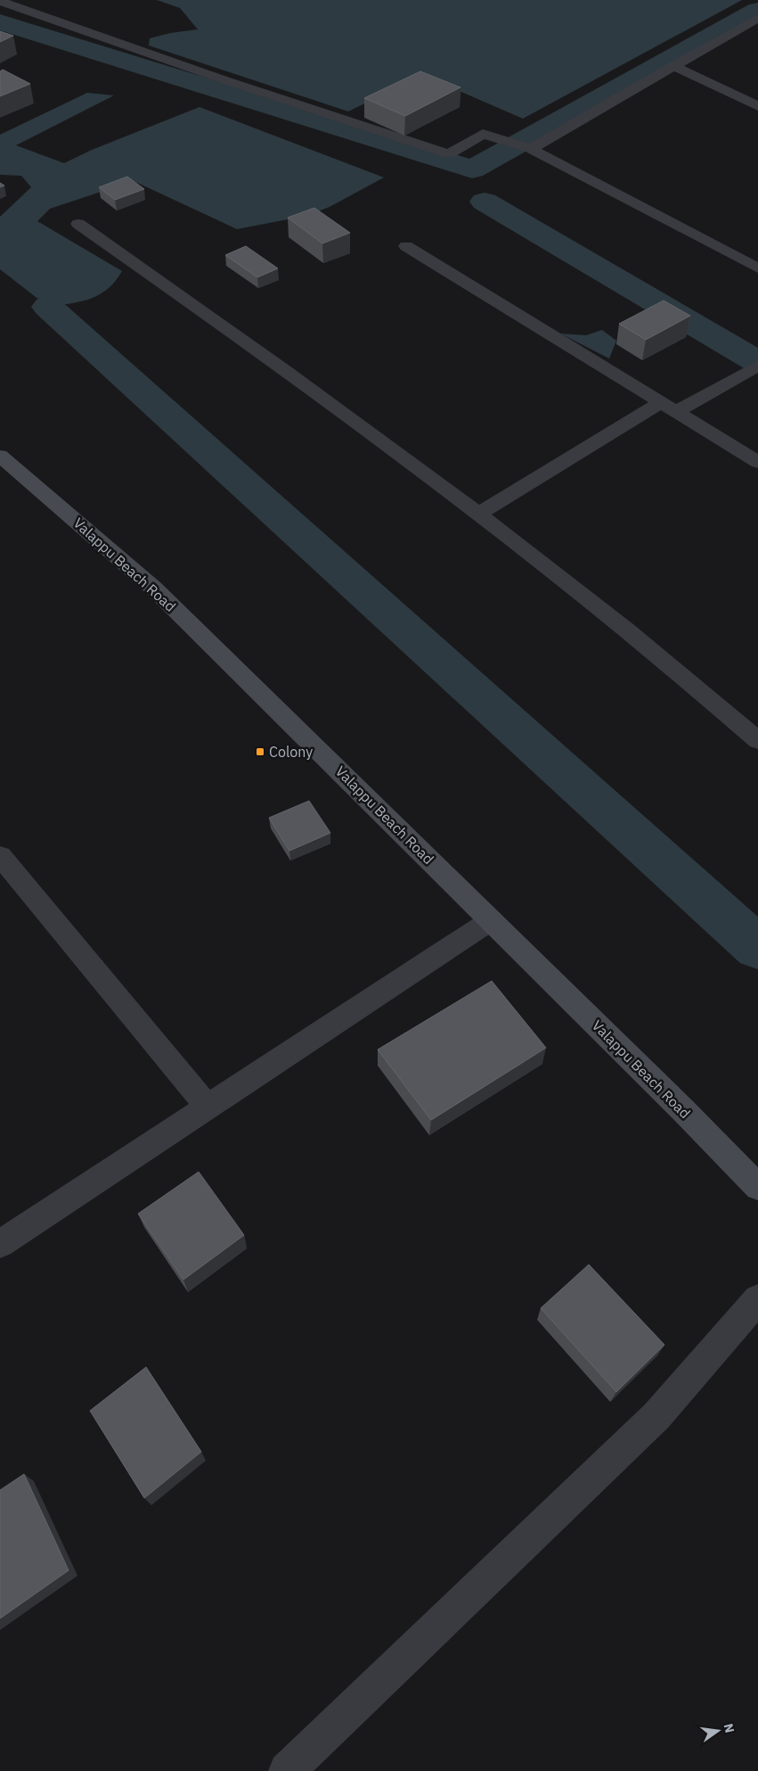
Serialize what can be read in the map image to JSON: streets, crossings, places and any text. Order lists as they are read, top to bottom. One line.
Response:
{"streets":{"main road":["Valappu Beach Road"]},"places":{"transit":["Colony"]},"north":"right"}
